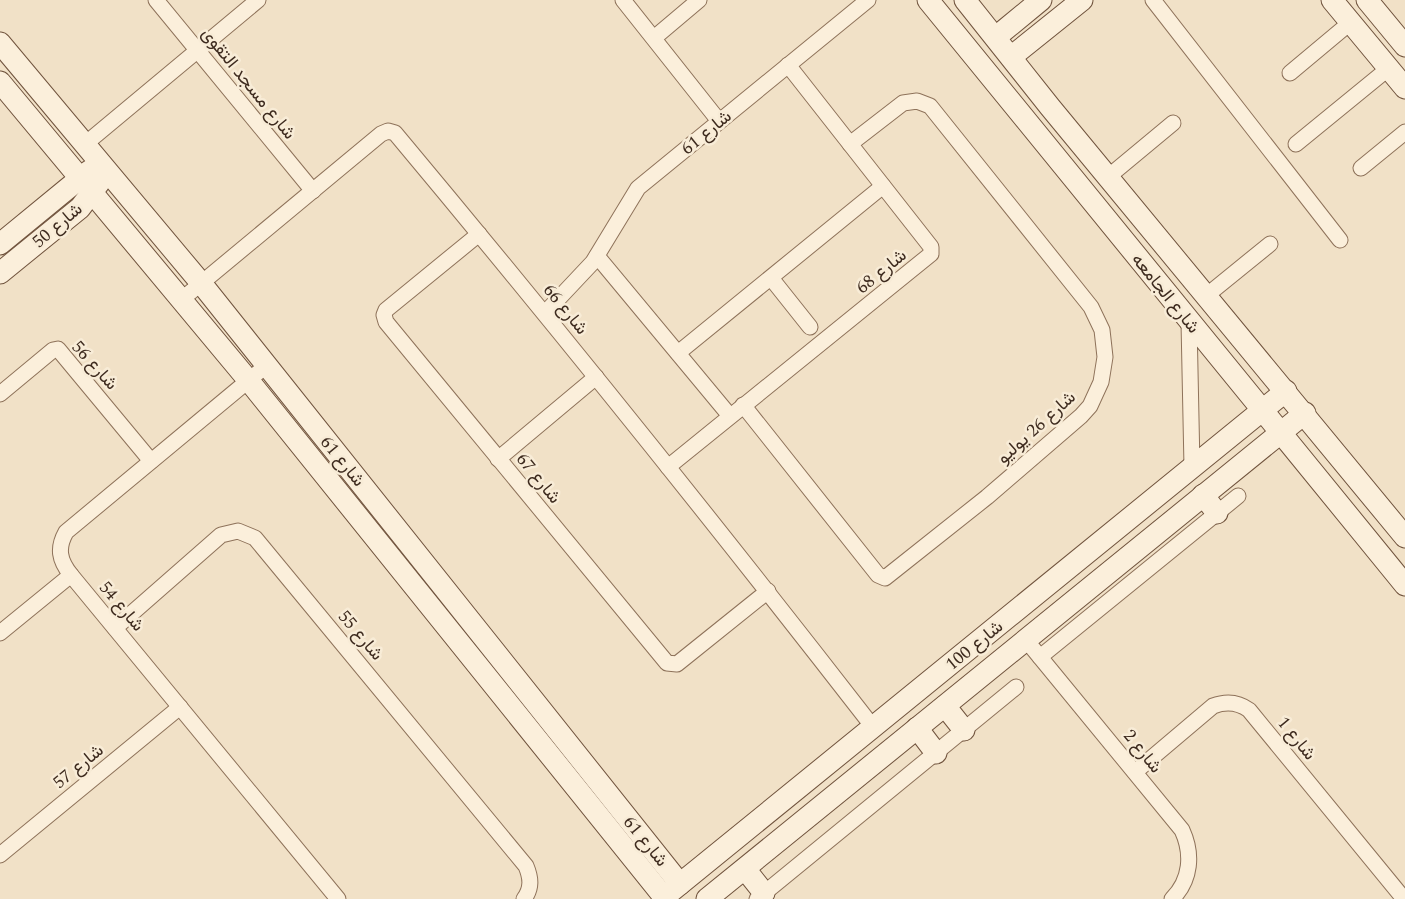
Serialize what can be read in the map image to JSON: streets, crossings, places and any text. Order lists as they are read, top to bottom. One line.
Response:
{"streets":{"main road":["شارع 61","شارع 50","شارع الجامعه","شارع 100"],"street":["شارع مسجد التقوى","شارع 68","شارع 66","شارع 56","شارع 26 يوليو","شارع 67","شارع 54","شارع 55","شارع 1","شارع 2","شارع 57"]},"crossings":[["شارع مسجد التقوى","شارع 66"],["شارع 61","شارع 50"],["شارع 61","شارع 68"],["شارع 61","شارع 66"],["شارع 61","شارع 54"],["شارع 61","شارع 100"],["شارع 68","شارع 66"],["شارع 68","شارع 26 يوليو"],["شارع الجامعه","شارع 100"],["شارع 66","شارع 67"],["شارع 66","شارع 100"],["شارع 56","شارع 54"],["شارع 54","شارع 55"],["شارع 54","شارع 57"],["شارع 100","شارع 2"],["شارع 1","شارع 2"]]}
